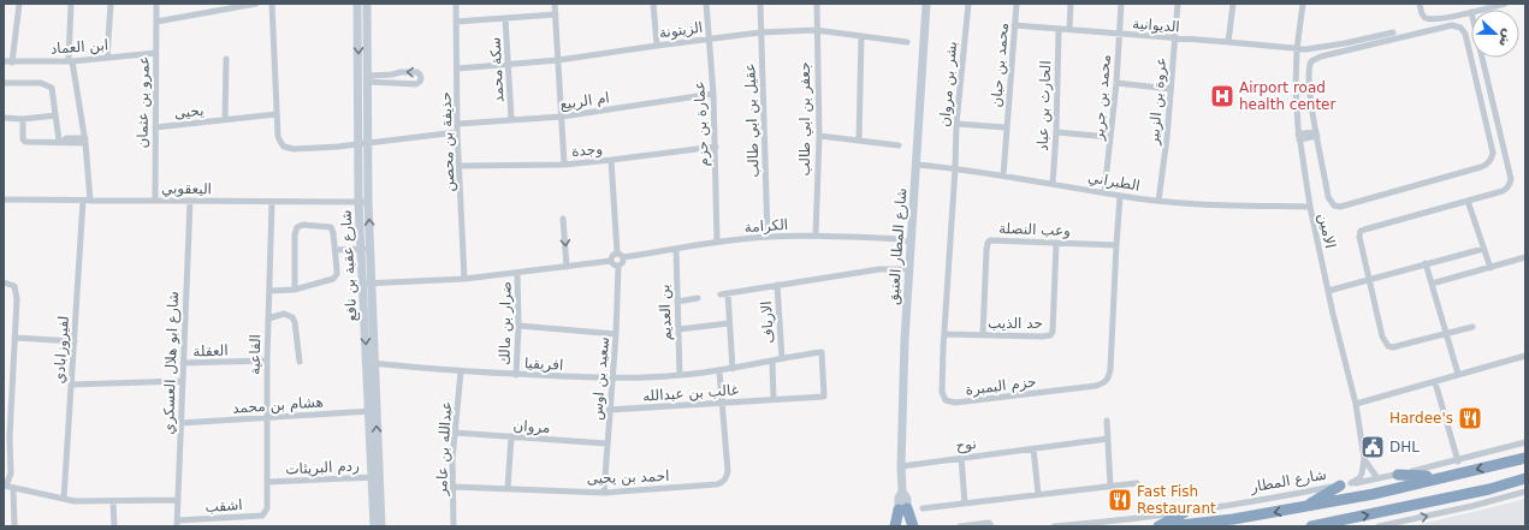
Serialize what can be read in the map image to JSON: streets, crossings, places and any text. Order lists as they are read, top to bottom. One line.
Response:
{"streets":{"highway":["شارع المطار"],"street":["الديوانية","الزيتونة","ابن العماد","محمد بن حبان","سكة محمد","بشر بن مروان","محمد بن جرير","ام الربيع","عروة بن الزبير","عمرو بن عثمان","الحارث بن عباد","يحيى","جعفر بن ابي طالب","عقيل بن ابي طالب","عمارة بن حزم","حذيفة بن محصن","وجدة","الطبراني","اليعقوبي","الكرامة","وعب النصلة","الامين","شارع المطار العتيق","شارع عقبة بن نافع","بن العديم","الارياف","ضرار بن مالك","حد الذيب","لفيروزابادي","العقلة","القاعية","شارع ابو هلال العسكري","افريقيا","سعيد بن اوس","حزم البمبرة","غالب بن عبدالله","هشام بن محمد","مروان","نوح","عبدالله بن عامر","ردم البريثات","احمد بن يحيى","اشقب"]},"crossings":[["الديوانية","محمد بن حبان"],["الديوانية","محمد بن جرير"],["الديوانية","عروة بن الزبير"],["الديوانية","الحارث بن عباد"],["الديوانية","الامين"],["الزيتونة","سكة محمد"],["الزيتونة","جعفر بن ابي طالب"],["الزيتونة","عقيل بن ابي طالب"],["الزيتونة","عمارة بن حزم"],["الزيتونة","حذيفة بن محصن"],["ابن العماد","عمرو بن عثمان"],["ابن العماد","لفيروزابادي"],["محمد بن حبان","بشر بن مروان"],["محمد بن حبان","الطبراني"],["سكة محمد","ام الربيع"],["بشر بن مروان","الطبراني"],["بشر بن مروان","حزم البمبرة"],["محمد بن جرير","الطبراني"],["ام الربيع","عمارة بن حزم"],["ام الربيع","حذيفة بن محصن"],["عروة بن الزبير","الطبراني"],["عمرو بن عثمان","يحيى"],["عمرو بن عثمان","اليعقوبي"],["الحارث بن عباد","الطبراني"],["جعفر بن ابي طالب","الكرامة"],["عقيل بن ابي طالب","الكرامة"],["عمارة بن حزم","وجدة"],["عمارة بن حزم","الكرامة"],["حذيفة بن محصن","وجدة"],["الطبراني","الامين"],["الطبراني","شارع المطار العتيق"],["الطبراني","حزم البمبرة"],["اليعقوبي","شارع عقبة بن نافع"],["اليعقوبي","لفيروزابادي"],["اليعقوبي","القاعية"],["اليعقوبي","شارع ابو هلال العسكري"],["الكرامة","شارع المطار العتيق"],["الكرامة","بن العديم"],["الكرامة","سعيد بن اوس"],["وعب النصلة","حد الذيب"],["وعب النصلة","حزم البمبرة"],["الامين","شارع المطار"],["شارع المطار العتيق","نوح"],["شارع عقبة بن نافع","افريقيا"],["شارع عقبة بن نافع","هشام بن محمد"],["شارع عقبة بن نافع","ردم البريثات"],["بن العديم","افريقيا"],["الارياف","افريقيا"],["ضرار بن مالك","افريقيا"],["حد الذيب","حزم البمبرة"],["العقلة","القاعية"],["العقلة","شارع ابو هلال العسكري"],["القاعية","هشام بن محمد"],["القاعية","ردم البريثات"],["القاعية","اشقب"],["شارع ابو هلال العسكري","هشام بن محمد"],["شارع ابو هلال العسكري","اشقب"],["افريقيا","سعيد بن اوس"],["افريقيا","غالب بن عبدالله"],["افريقيا","عبدالله بن عامر"],["سعيد بن اوس","غالب بن عبدالله"],["سعيد بن اوس","مروان"],["سعيد بن اوس","احمد بن يحيى"],["غالب بن عبدالله","احمد بن يحيى"],["مروان","عبدالله بن عامر"],["عبدالله بن عامر","احمد بن يحيى"]],"places":{"hospital":["Airport road health center"],"restaurant":["Hardee's","Fast Fish Restaurant"],"public building":["DHL"]},"north":"right"}
